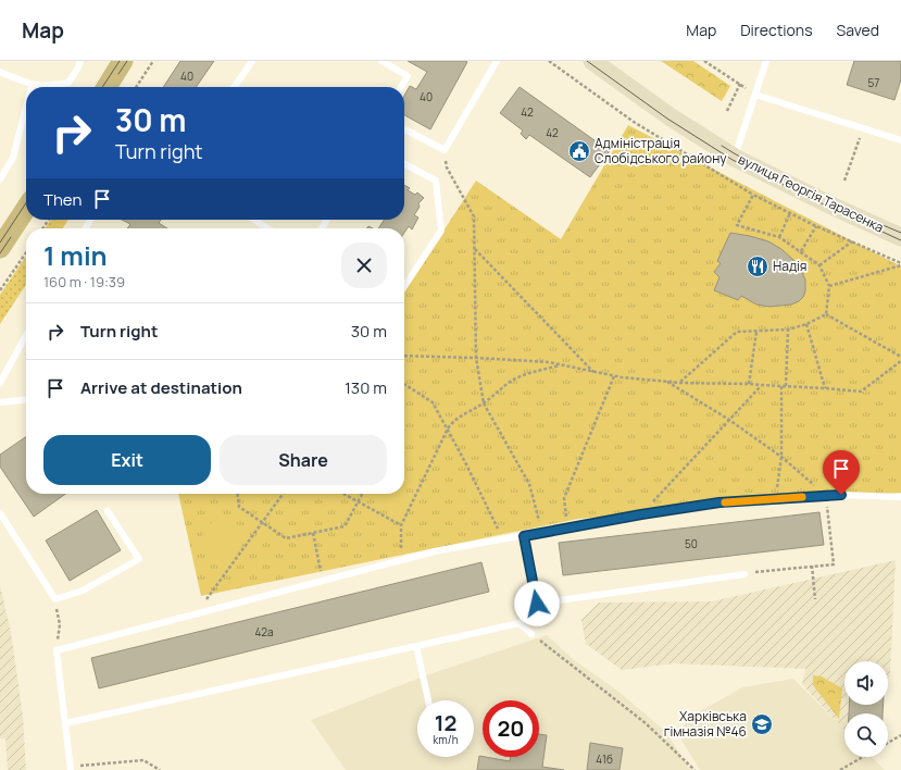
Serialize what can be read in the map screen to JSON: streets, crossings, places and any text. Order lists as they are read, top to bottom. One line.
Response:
{"streets":{"main road":["вулиця Георгія Тарасенка"]},"places":{"public building":["Адміністрація Слобідського району"],"restaurant":["Надія"],"school or university":["Харківська гімназія №46"]},"house_numbers":["40","57","40","42","42","50","42а","41б"],"page":{"header":"Map","nav":["Map","Directions","Saved"],"turn":["30 m","Turn right"],"then":"Then","heading":["1 min","160 m · 19:39"],"list":[{"name":"Turn right","value":"30 m"},{"name":"Arrive at destination","value":"130 m"}],"buttons":["Exit","Share"],"speed":"12 km/h","limit":"20"}}
